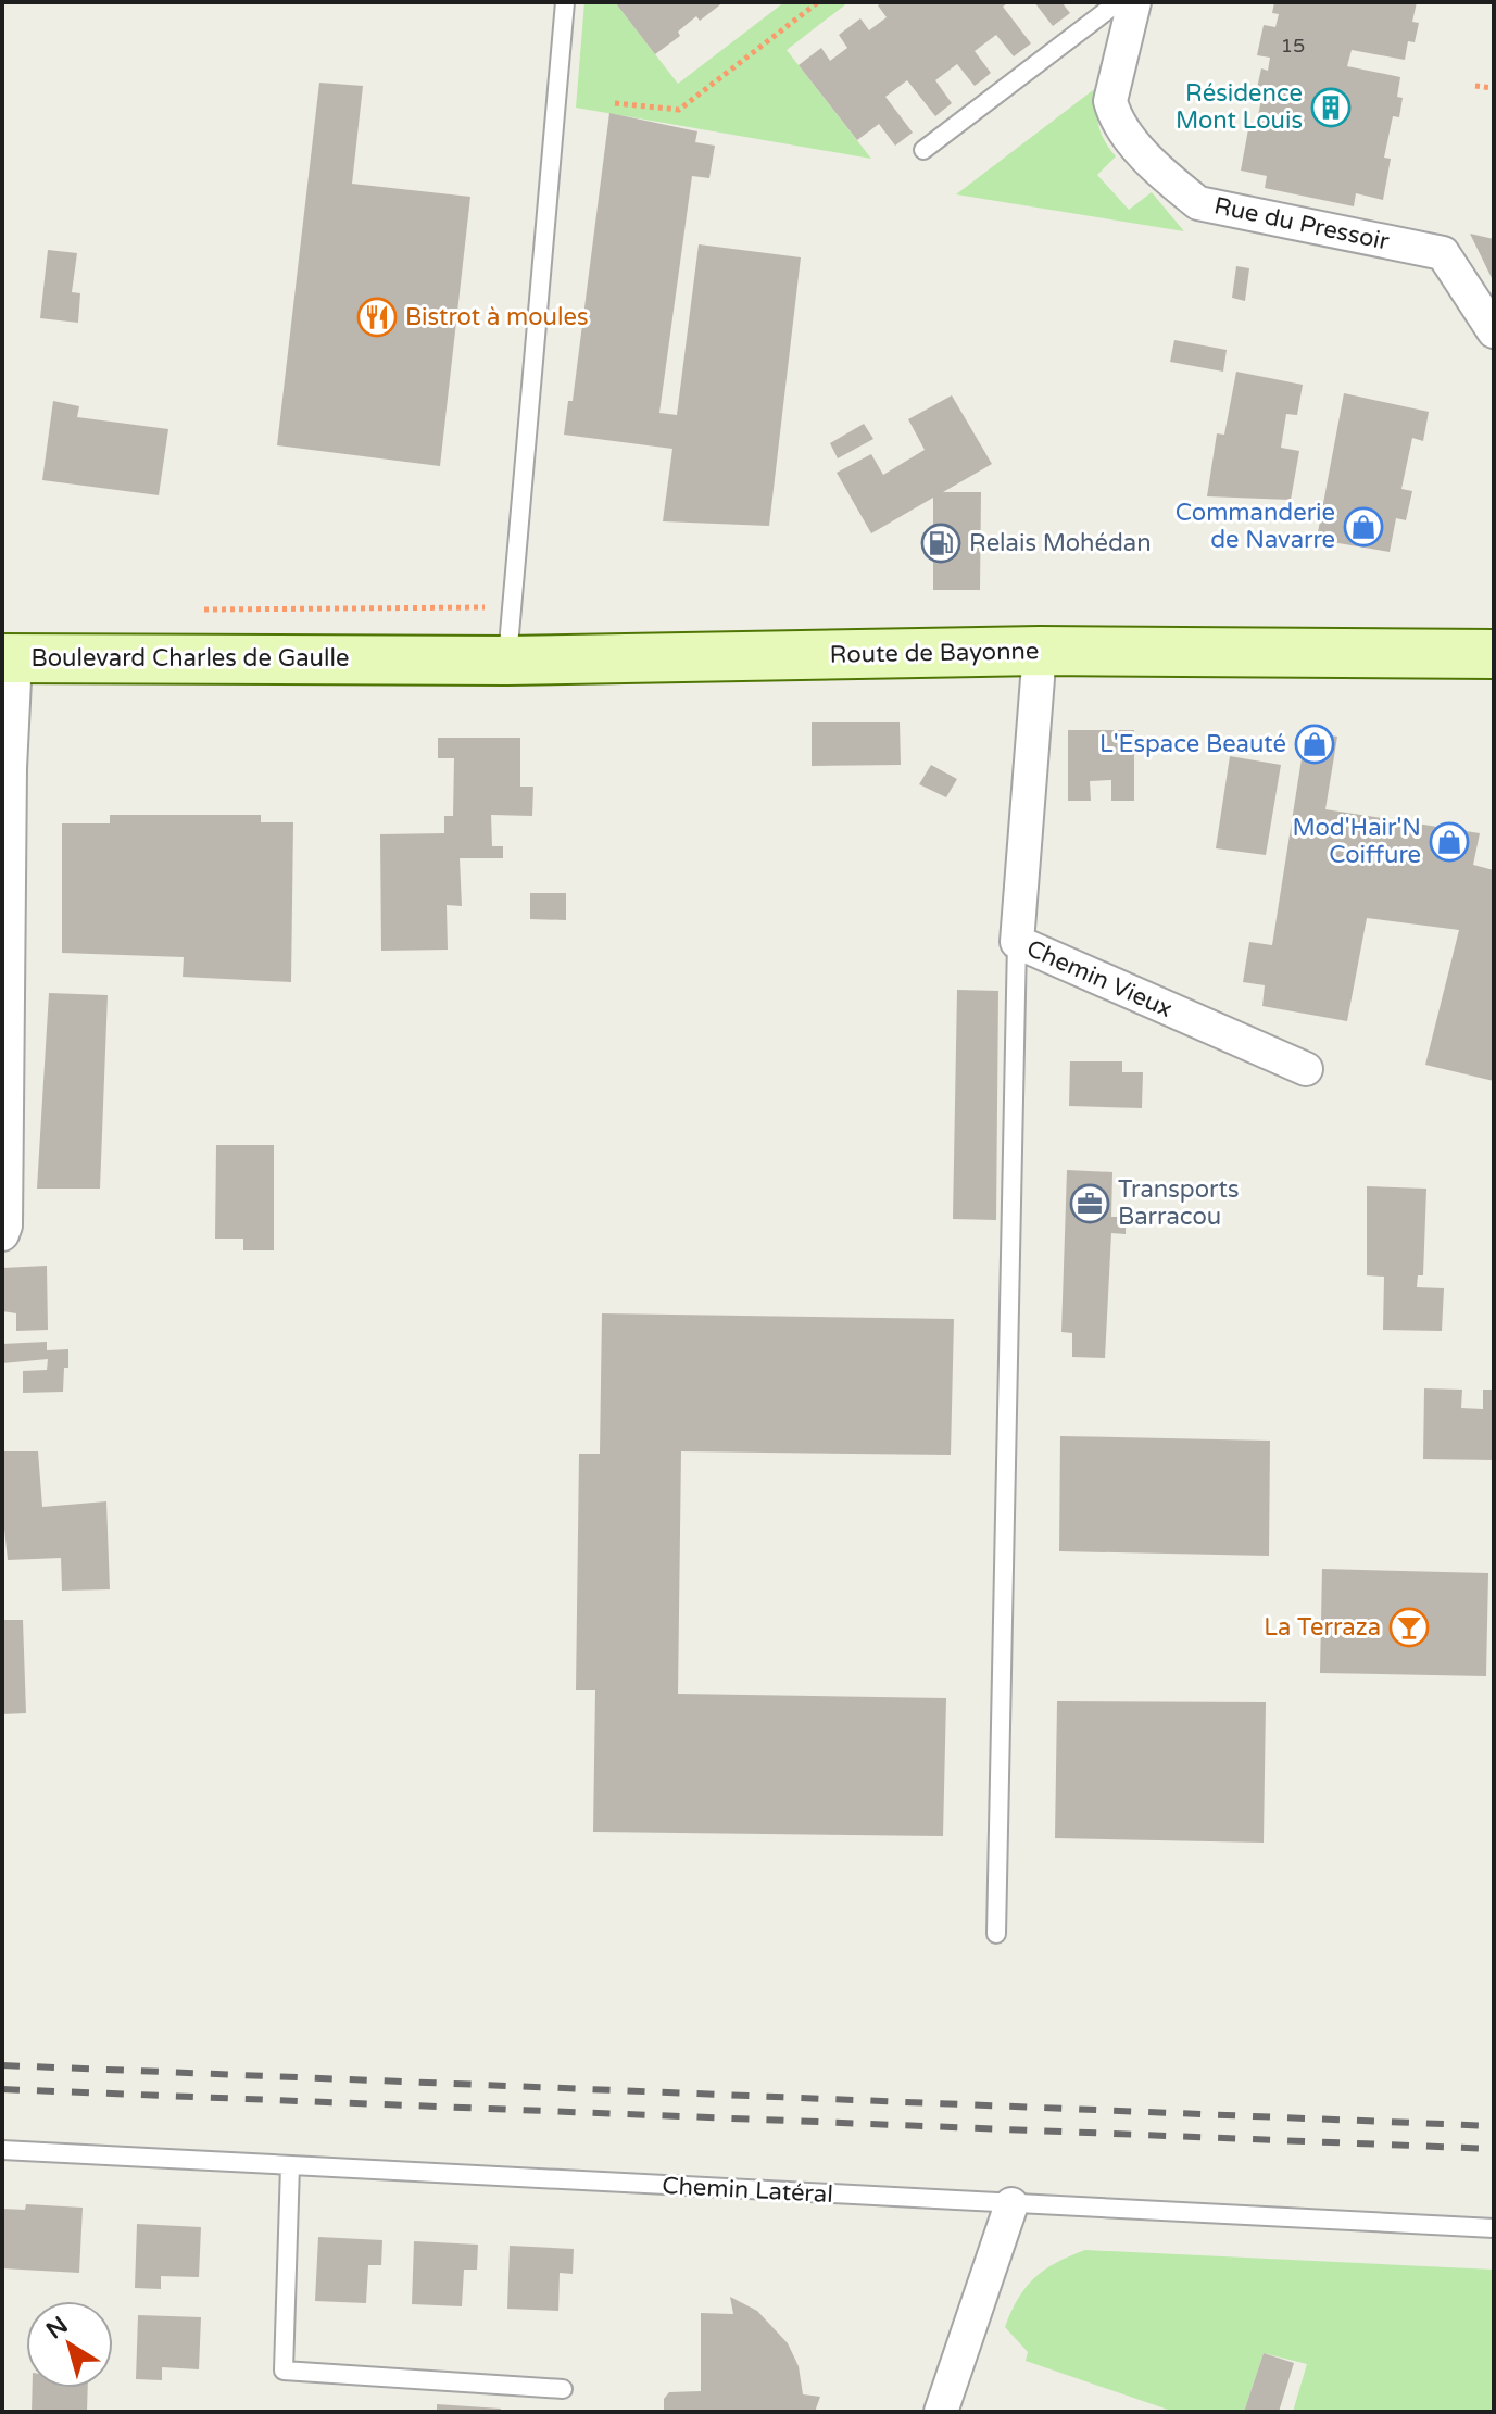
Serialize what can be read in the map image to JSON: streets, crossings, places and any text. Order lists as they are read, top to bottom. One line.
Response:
{"streets":{"main road":["Route de Bayonne","Boulevard Charles de Gaulle"],"street":["Rue du Pressoir","Chemin Vieux"],"lane":["Chemin Latéral"]},"crossings":[["Route de Bayonne","Boulevard Charles de Gaulle"],["Route de Bayonne","Chemin Vieux"]],"places":{"building":["Résidence Mont Louis"],"restaurant":["Bistrot à moules"],"shop":["Commanderie de Navarre","L'Espace Beauté","Mod'Hair'N Coiffure"],"fuel station":["Relais Mohédan"],"office":["Transports Barracou"],"bar":["La Terraza"]},"house_numbers":["15"],"north":"top left"}
